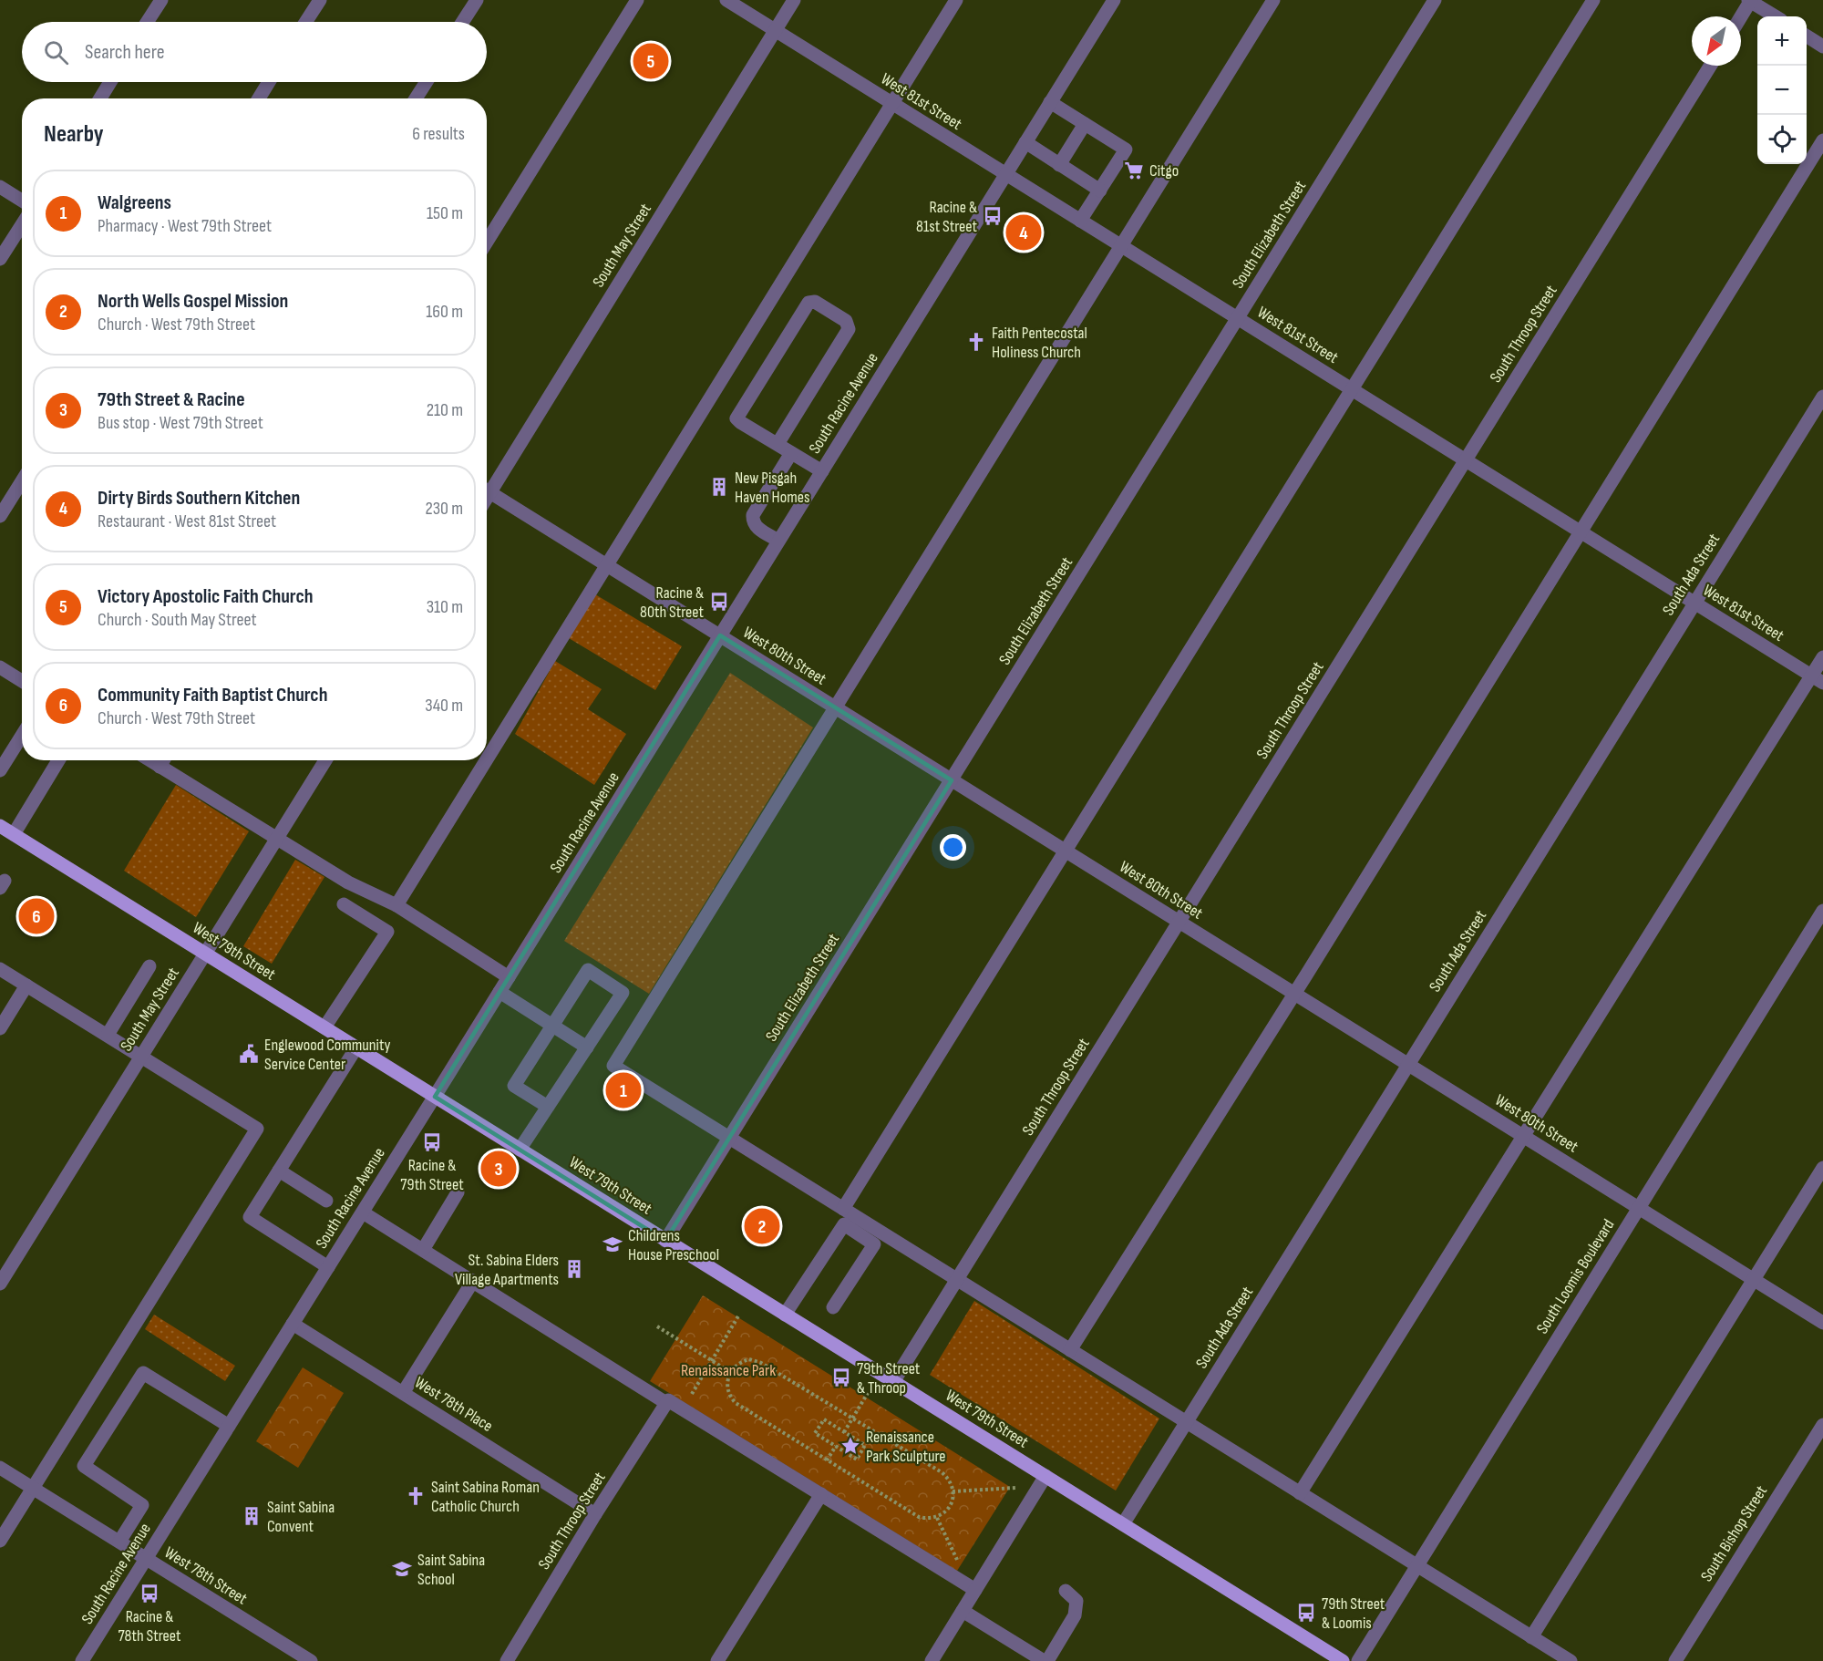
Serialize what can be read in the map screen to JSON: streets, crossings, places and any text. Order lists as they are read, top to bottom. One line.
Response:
{"streets":{"main road":["West 79th Street"],"street":["West 81st Street","South Elizabeth Street","South May Street","South Throop Street","South Racine Avenue","South Ada Street","West 80th Street","South Loomis Boulevard","West 78th Place","South Bishop Street","West 78th Street"]},"crossings":[["West 81st Street","South Elizabeth Street"],["West 81st Street","South May Street"],["West 81st Street","South Throop Street"],["West 81st Street","South Racine Avenue"],["West 81st Street","South Ada Street"],["South Elizabeth Street","West 80th Street"],["South Elizabeth Street","West 79th Street"],["South May Street","West 79th Street"],["South Throop Street","West 80th Street"],["South Throop Street","West 79th Street"],["South Throop Street","West 78th Place"],["South Racine Avenue","West 80th Street"],["South Racine Avenue","West 79th Street"],["South Racine Avenue","West 78th Place"],["South Racine Avenue","West 78th Street"],["South Ada Street","West 80th Street"],["South Ada Street","West 79th Street"],["West 80th Street","South Loomis Boulevard"]],"parks":["Renaissance Park"],"places":{"supermarket":["Citgo"],"bus stop":["Racine & 81st Street","Racine & 80th Street","Racine & 79th Street","79th Street & Throop","Racine & 78th Street","79th Street & Loomis"],"church":["Faith Pentecostal Holiness Church","Saint Sabina Roman Catholic Church"],"building":["New Pisgah Haven Homes","St. Sabina Elders Village Apartments","Saint Sabina Convent"],"public building":["Englewood Community Service Center"],"school or university":["Childrens House Preschool","Saint Sabina School"],"place":["Renaissance Park Sculpture"]},"north":"bottom left","page":{"map_buttons":["+","−"],"search":"Search here","pins":["5","4","6","1","3","2"],"heading":["Nearby","6 results"],"list":[{"mark":"1","name":"Walgreens","note":"Pharmacy · West 79th Street","value":"150 m"},{"mark":"2","name":"North Wells Gospel Mission","note":"Church · West 79th Street","value":"160 m"},{"mark":"3","name":"79th Street & Racine","note":"Bus stop · West 79th Street","value":"210 m"},{"mark":"4","name":"Dirty Birds Southern Kitchen","note":"Restaurant · West 81st Street","value":"230 m"},{"mark":"5","name":"Victory Apostolic Faith Church","note":"Church · South May Street","value":"310 m"},{"mark":"6","name":"Community Faith Baptist Church","note":"Church · West 79th Street","value":"340 m"}]}}
